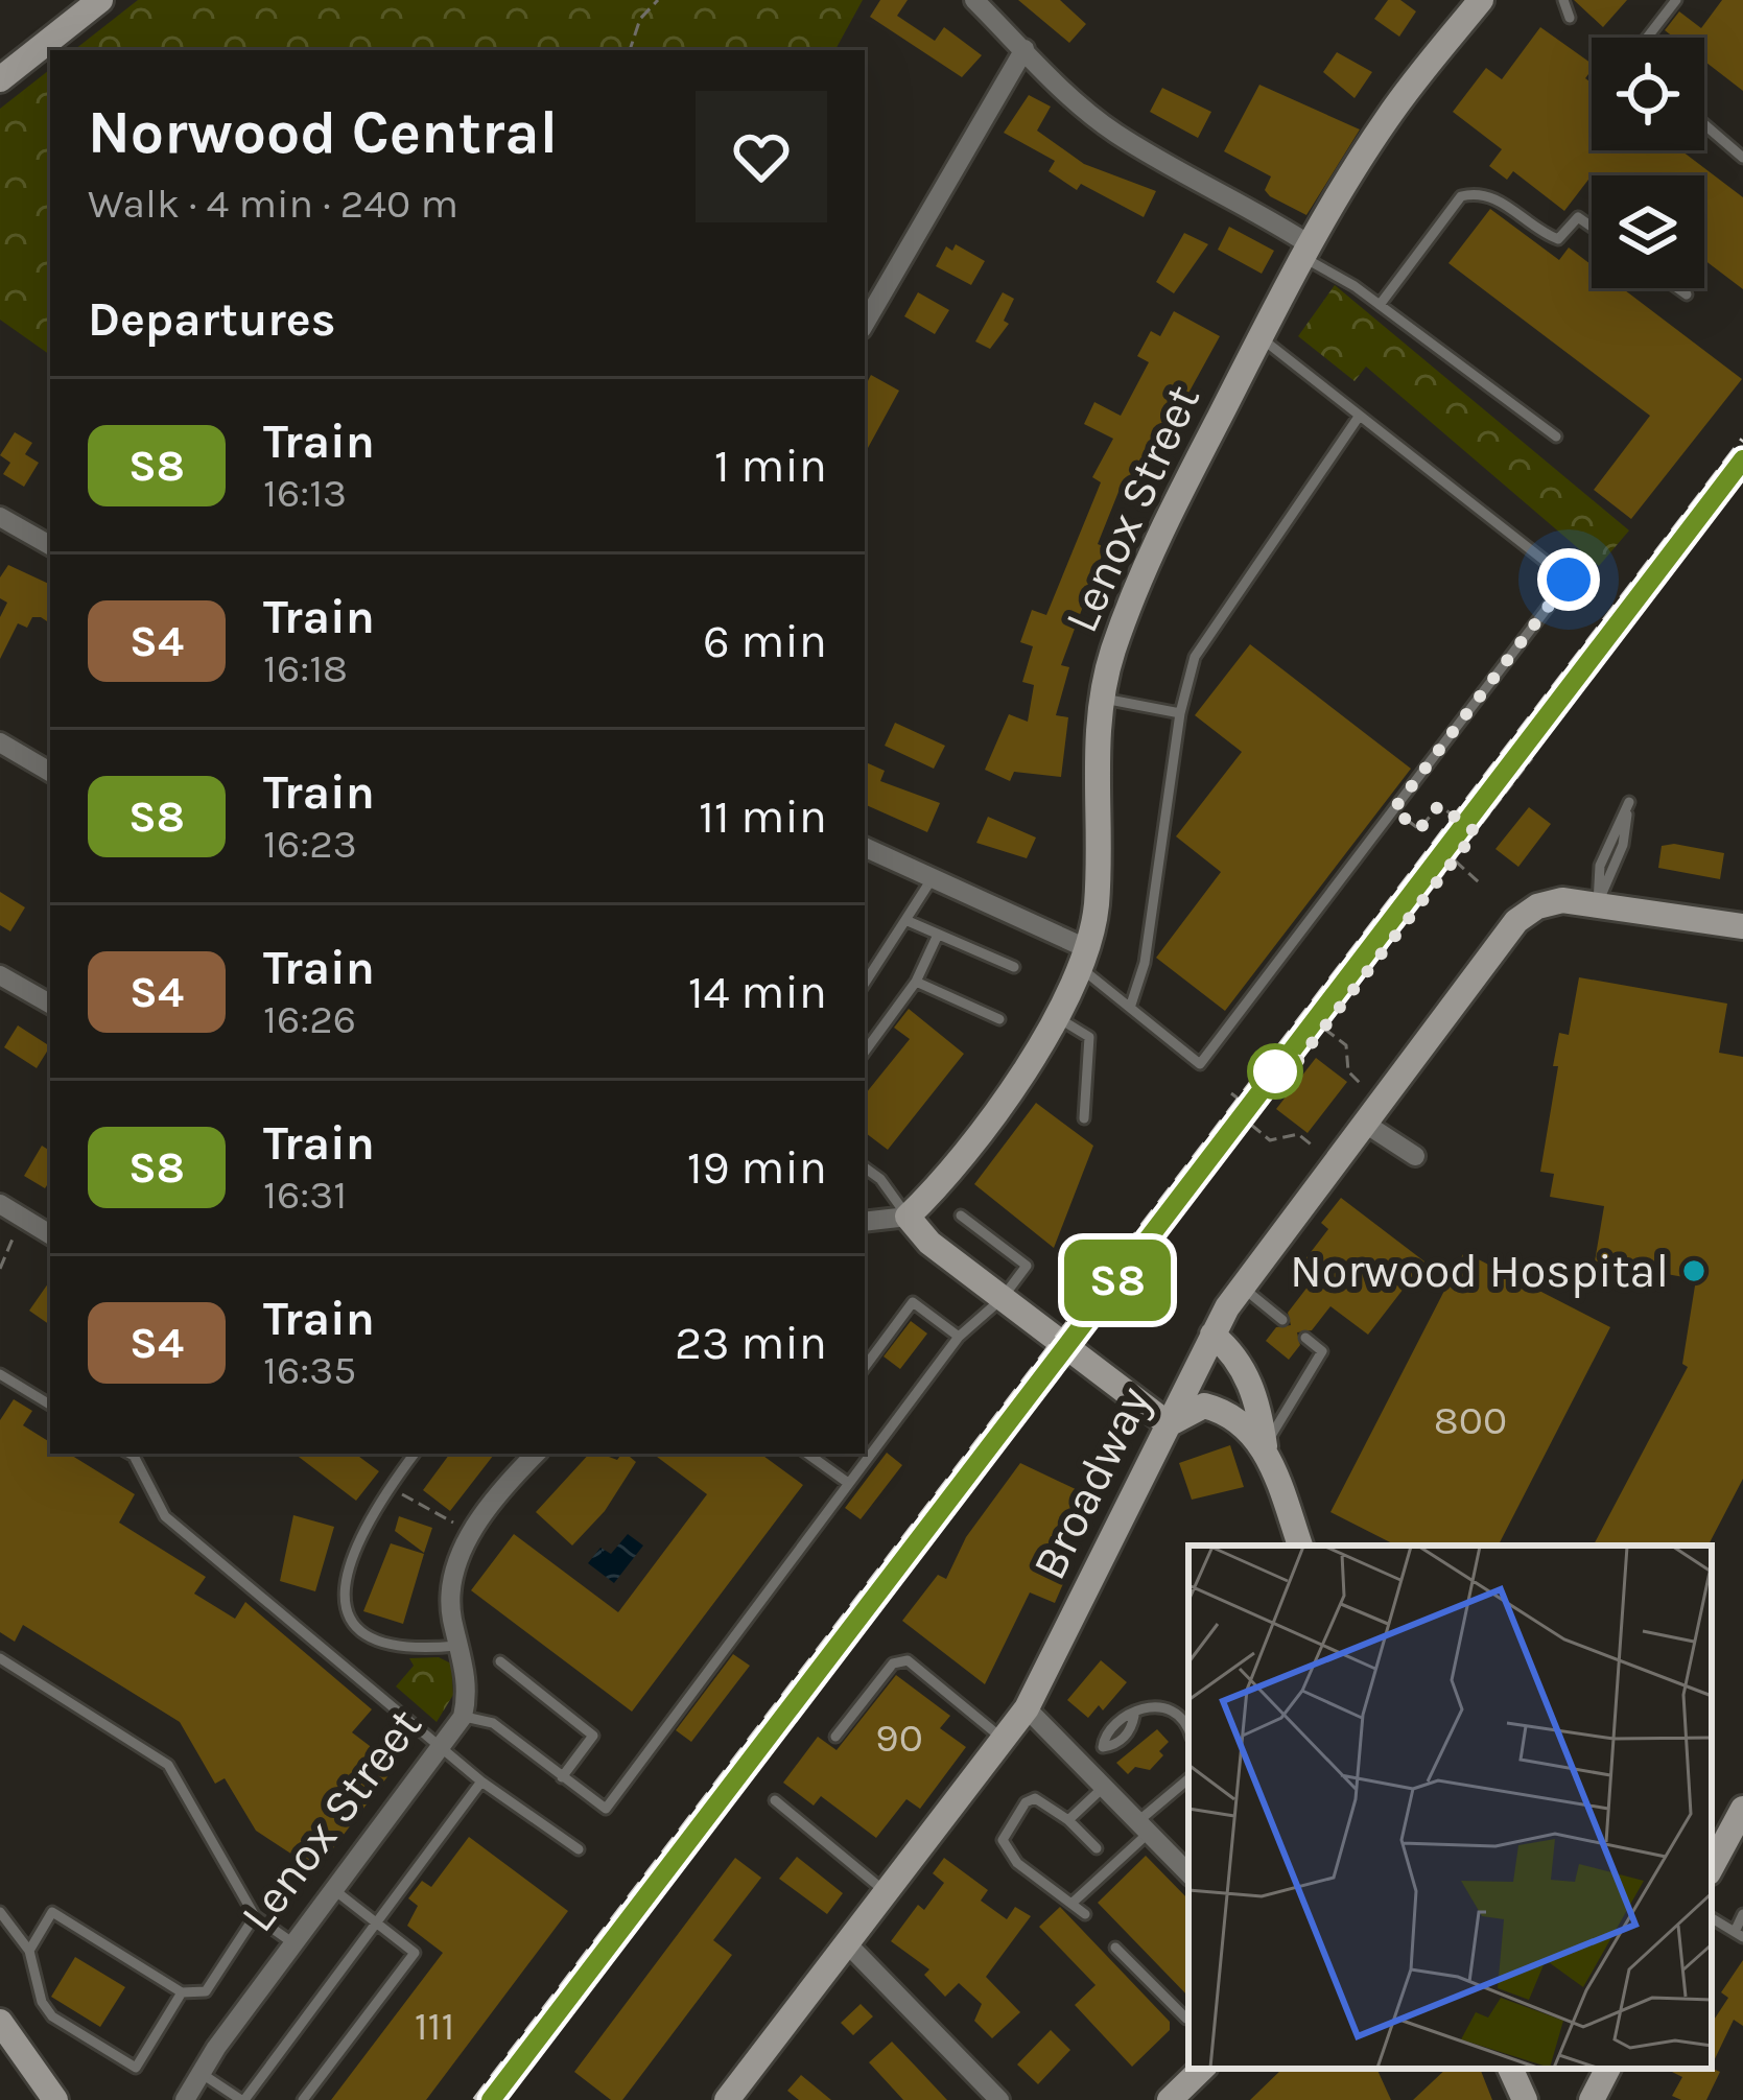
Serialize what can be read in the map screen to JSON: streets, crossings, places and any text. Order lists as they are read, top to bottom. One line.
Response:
{"streets":{"street":["Lenox Street","Broadway"]},"places":["Norwood Hospital"],"house_numbers":["800","90","111"],"page":{"on_map":"S8","heading":[["Norwood Central","Walk · 4 min · 240 m"],"Departures"],"list":[{"mark":"S8","name":"Train","note":"16:13","value":"1 min"},{"mark":"S4","name":"Train","note":"16:18","value":"6 min"},{"mark":"S8","name":"Train","note":"16:23","value":"11 min"},{"mark":"S4","name":"Train","note":"16:26","value":"14 min"},{"mark":"S8","name":"Train","note":"16:31","value":"19 min"},{"mark":"S4","name":"Train","note":"16:35","value":"23 min"}]}}
